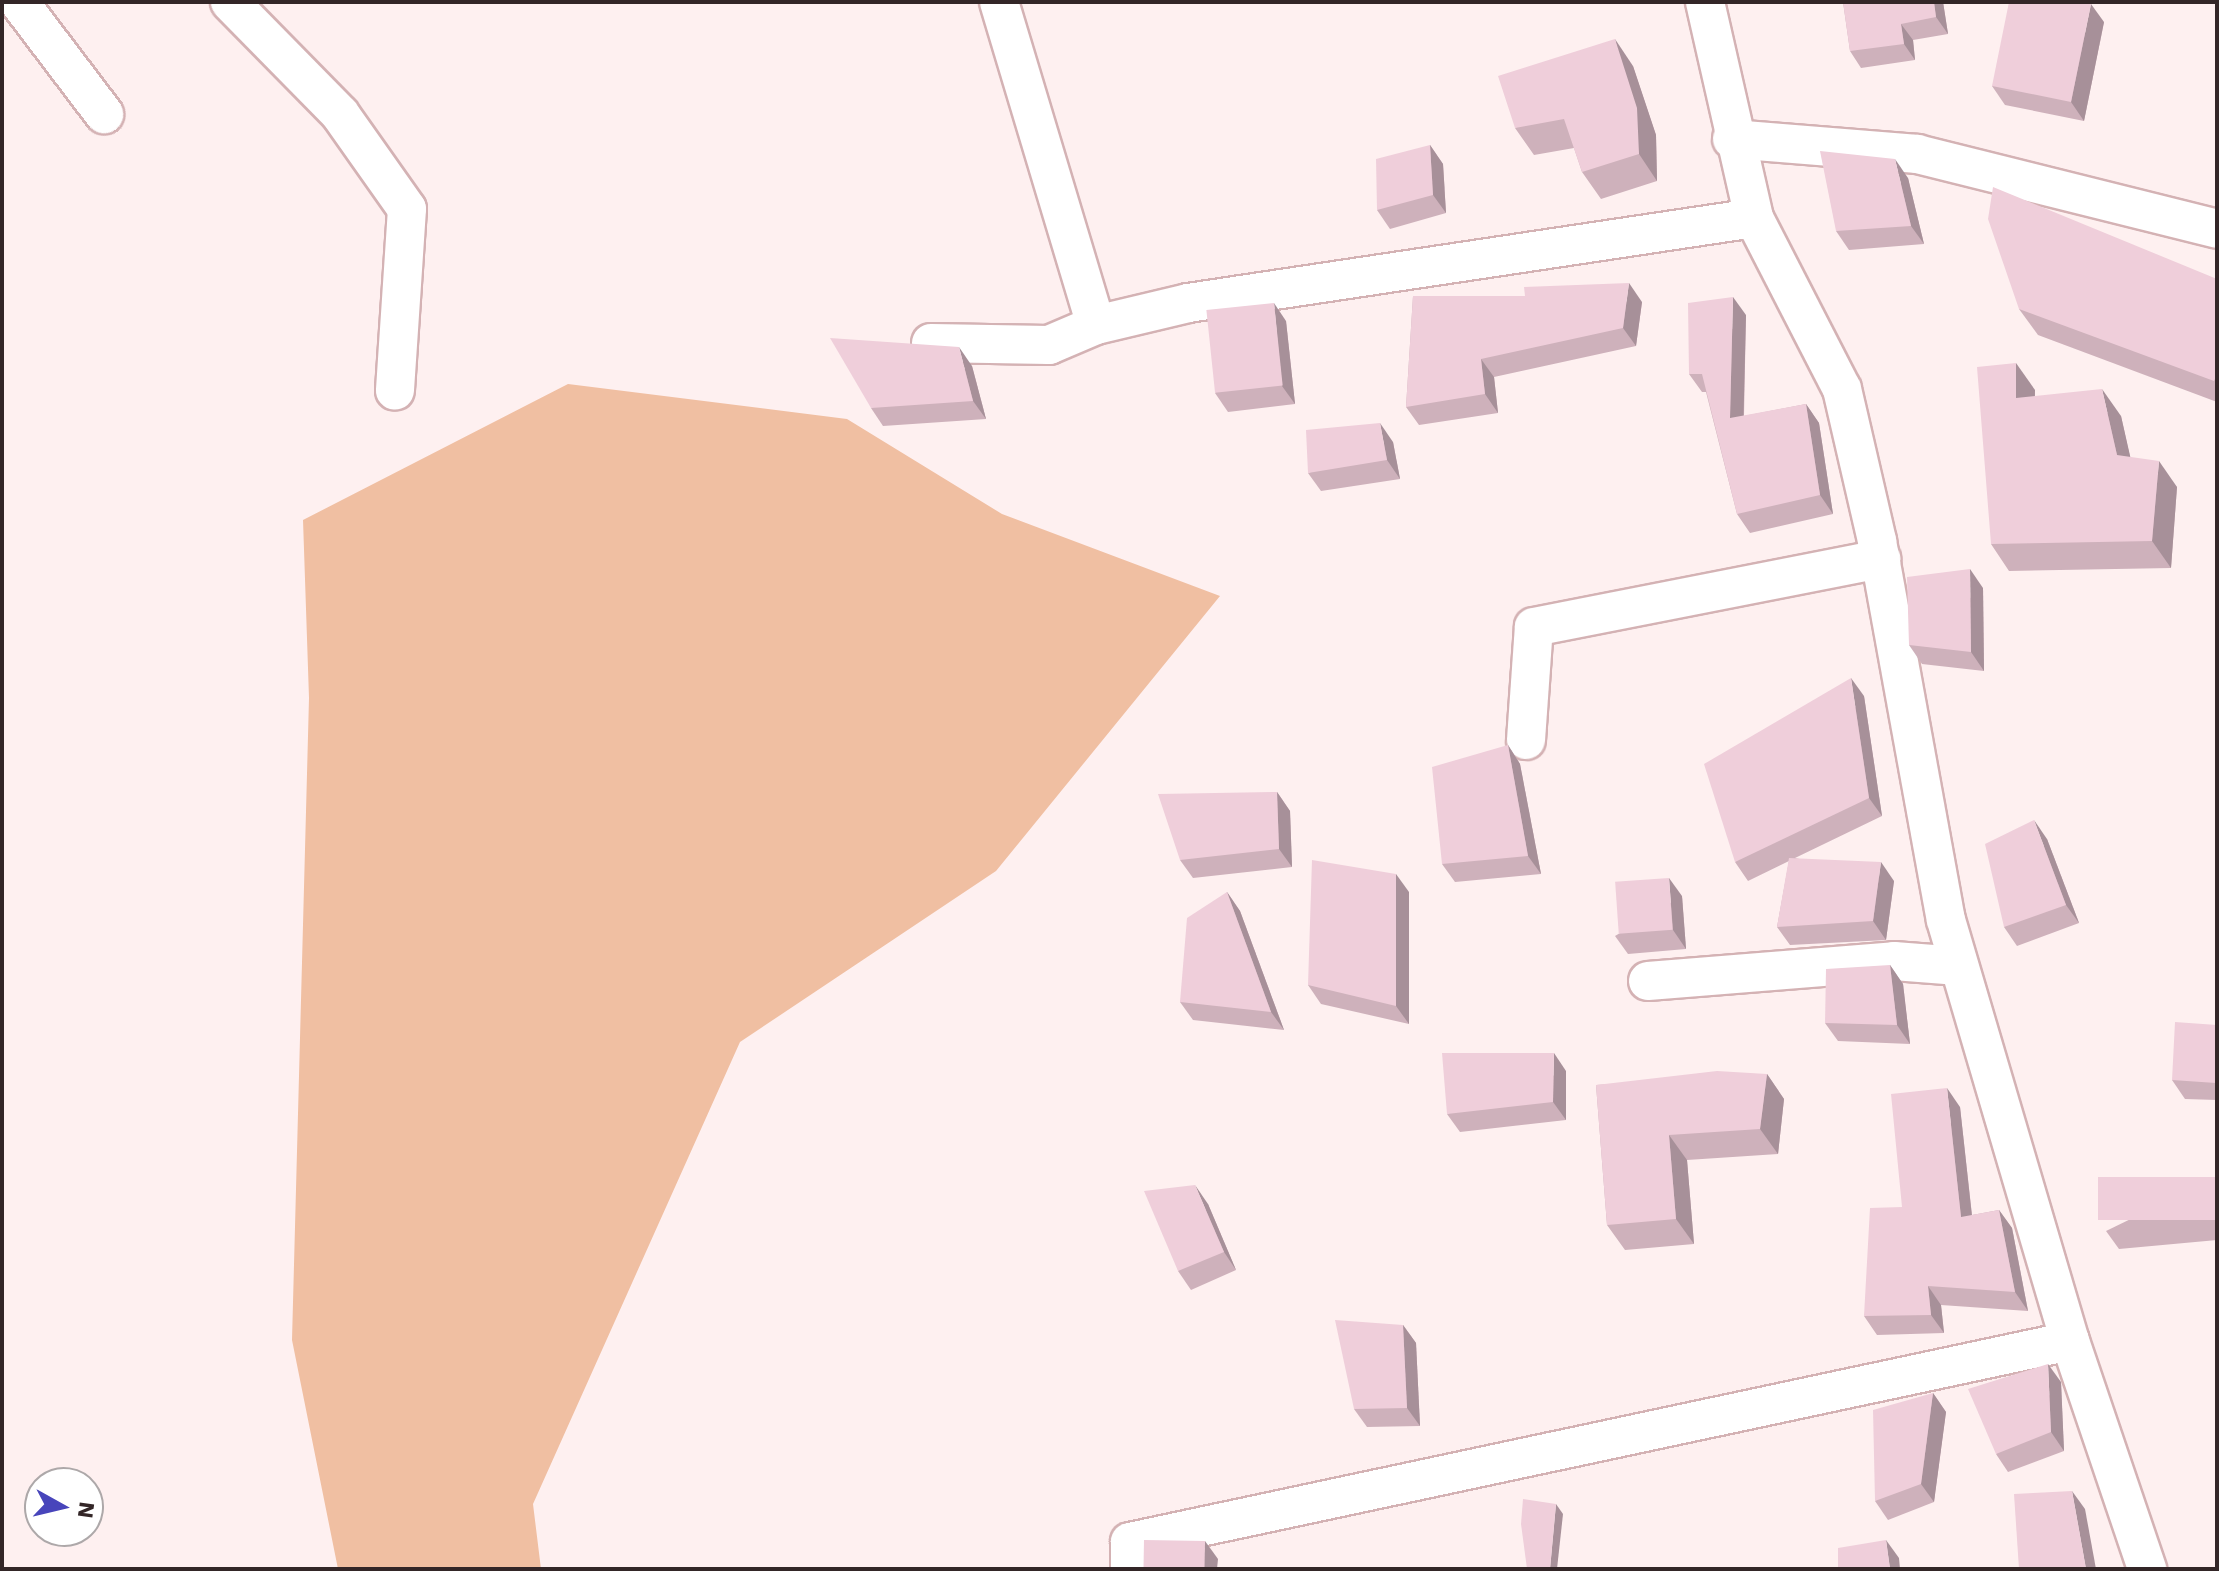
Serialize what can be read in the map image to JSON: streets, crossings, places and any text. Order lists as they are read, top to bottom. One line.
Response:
{"north":"right"}
